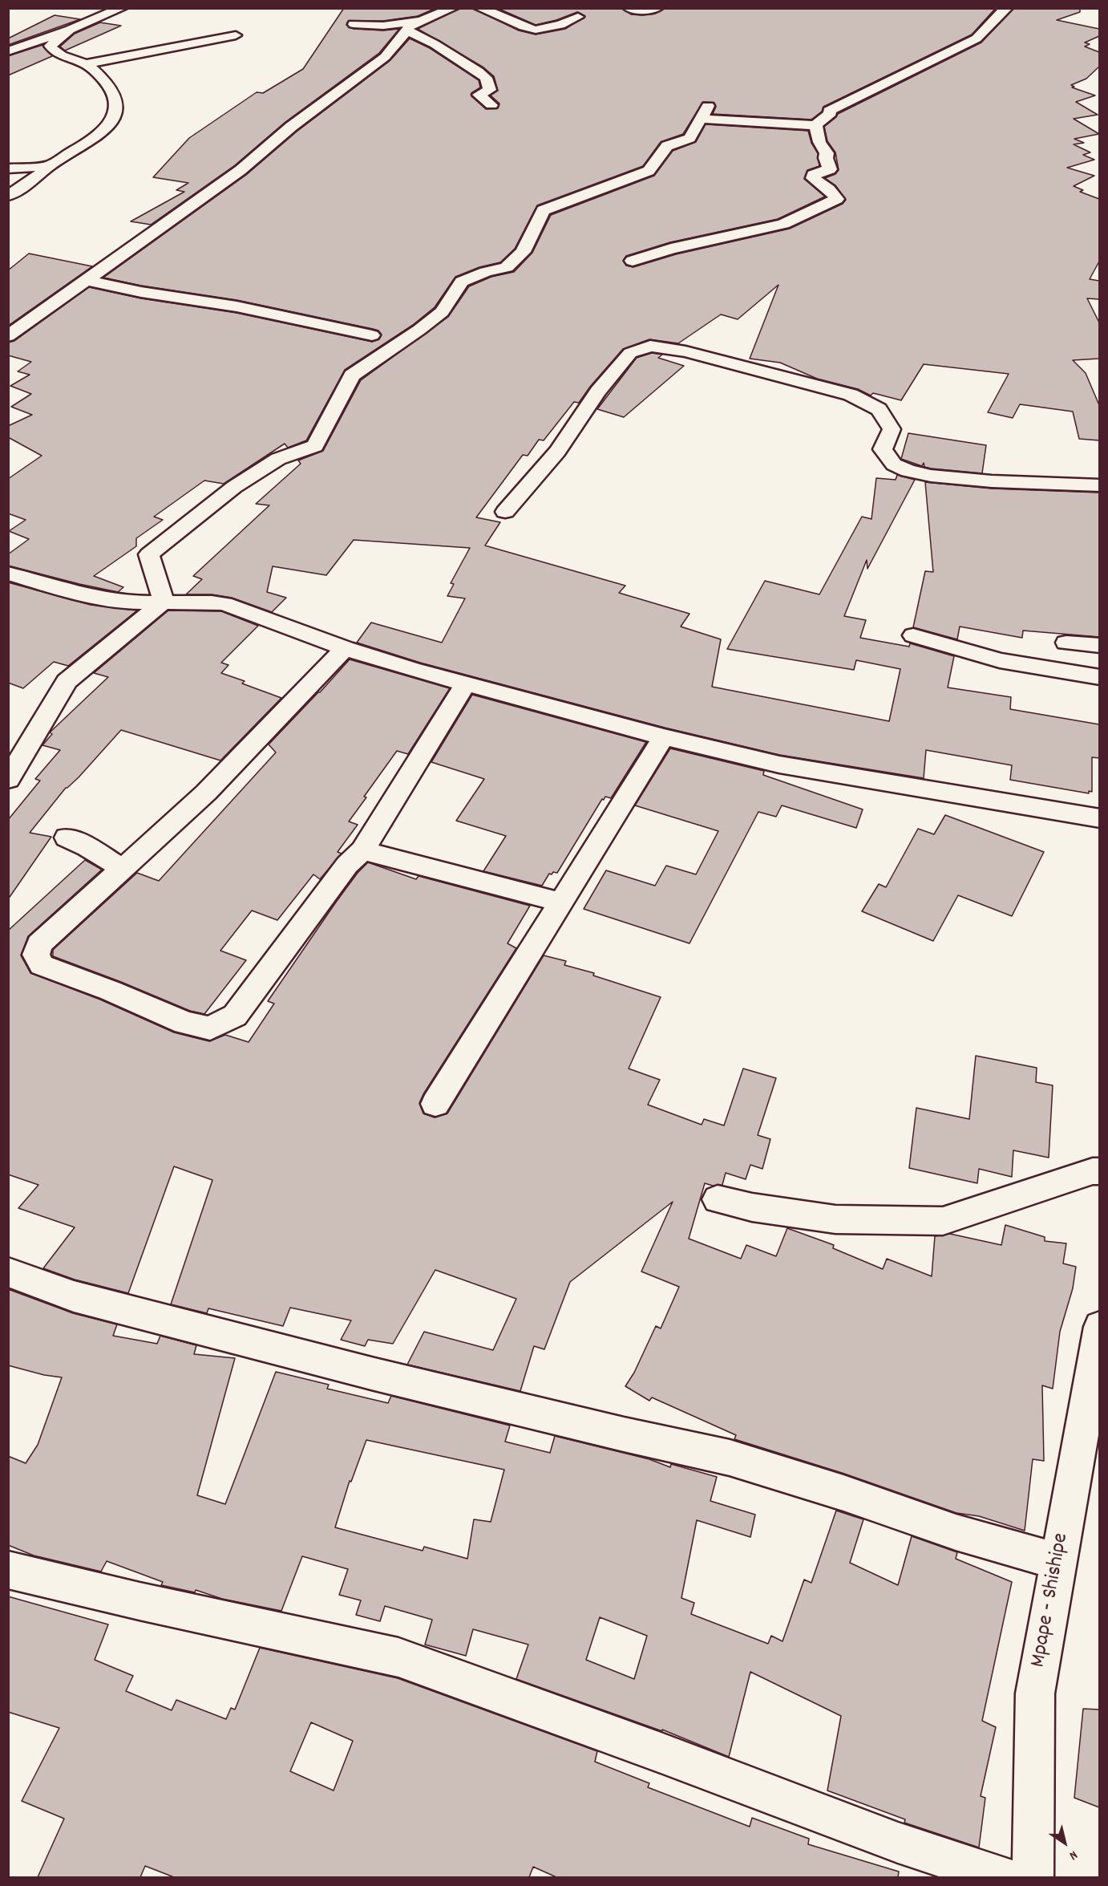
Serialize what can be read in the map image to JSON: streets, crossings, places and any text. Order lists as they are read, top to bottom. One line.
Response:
{"streets":{"street":["Mpape - Shishipe"]},"north":"bottom right"}
